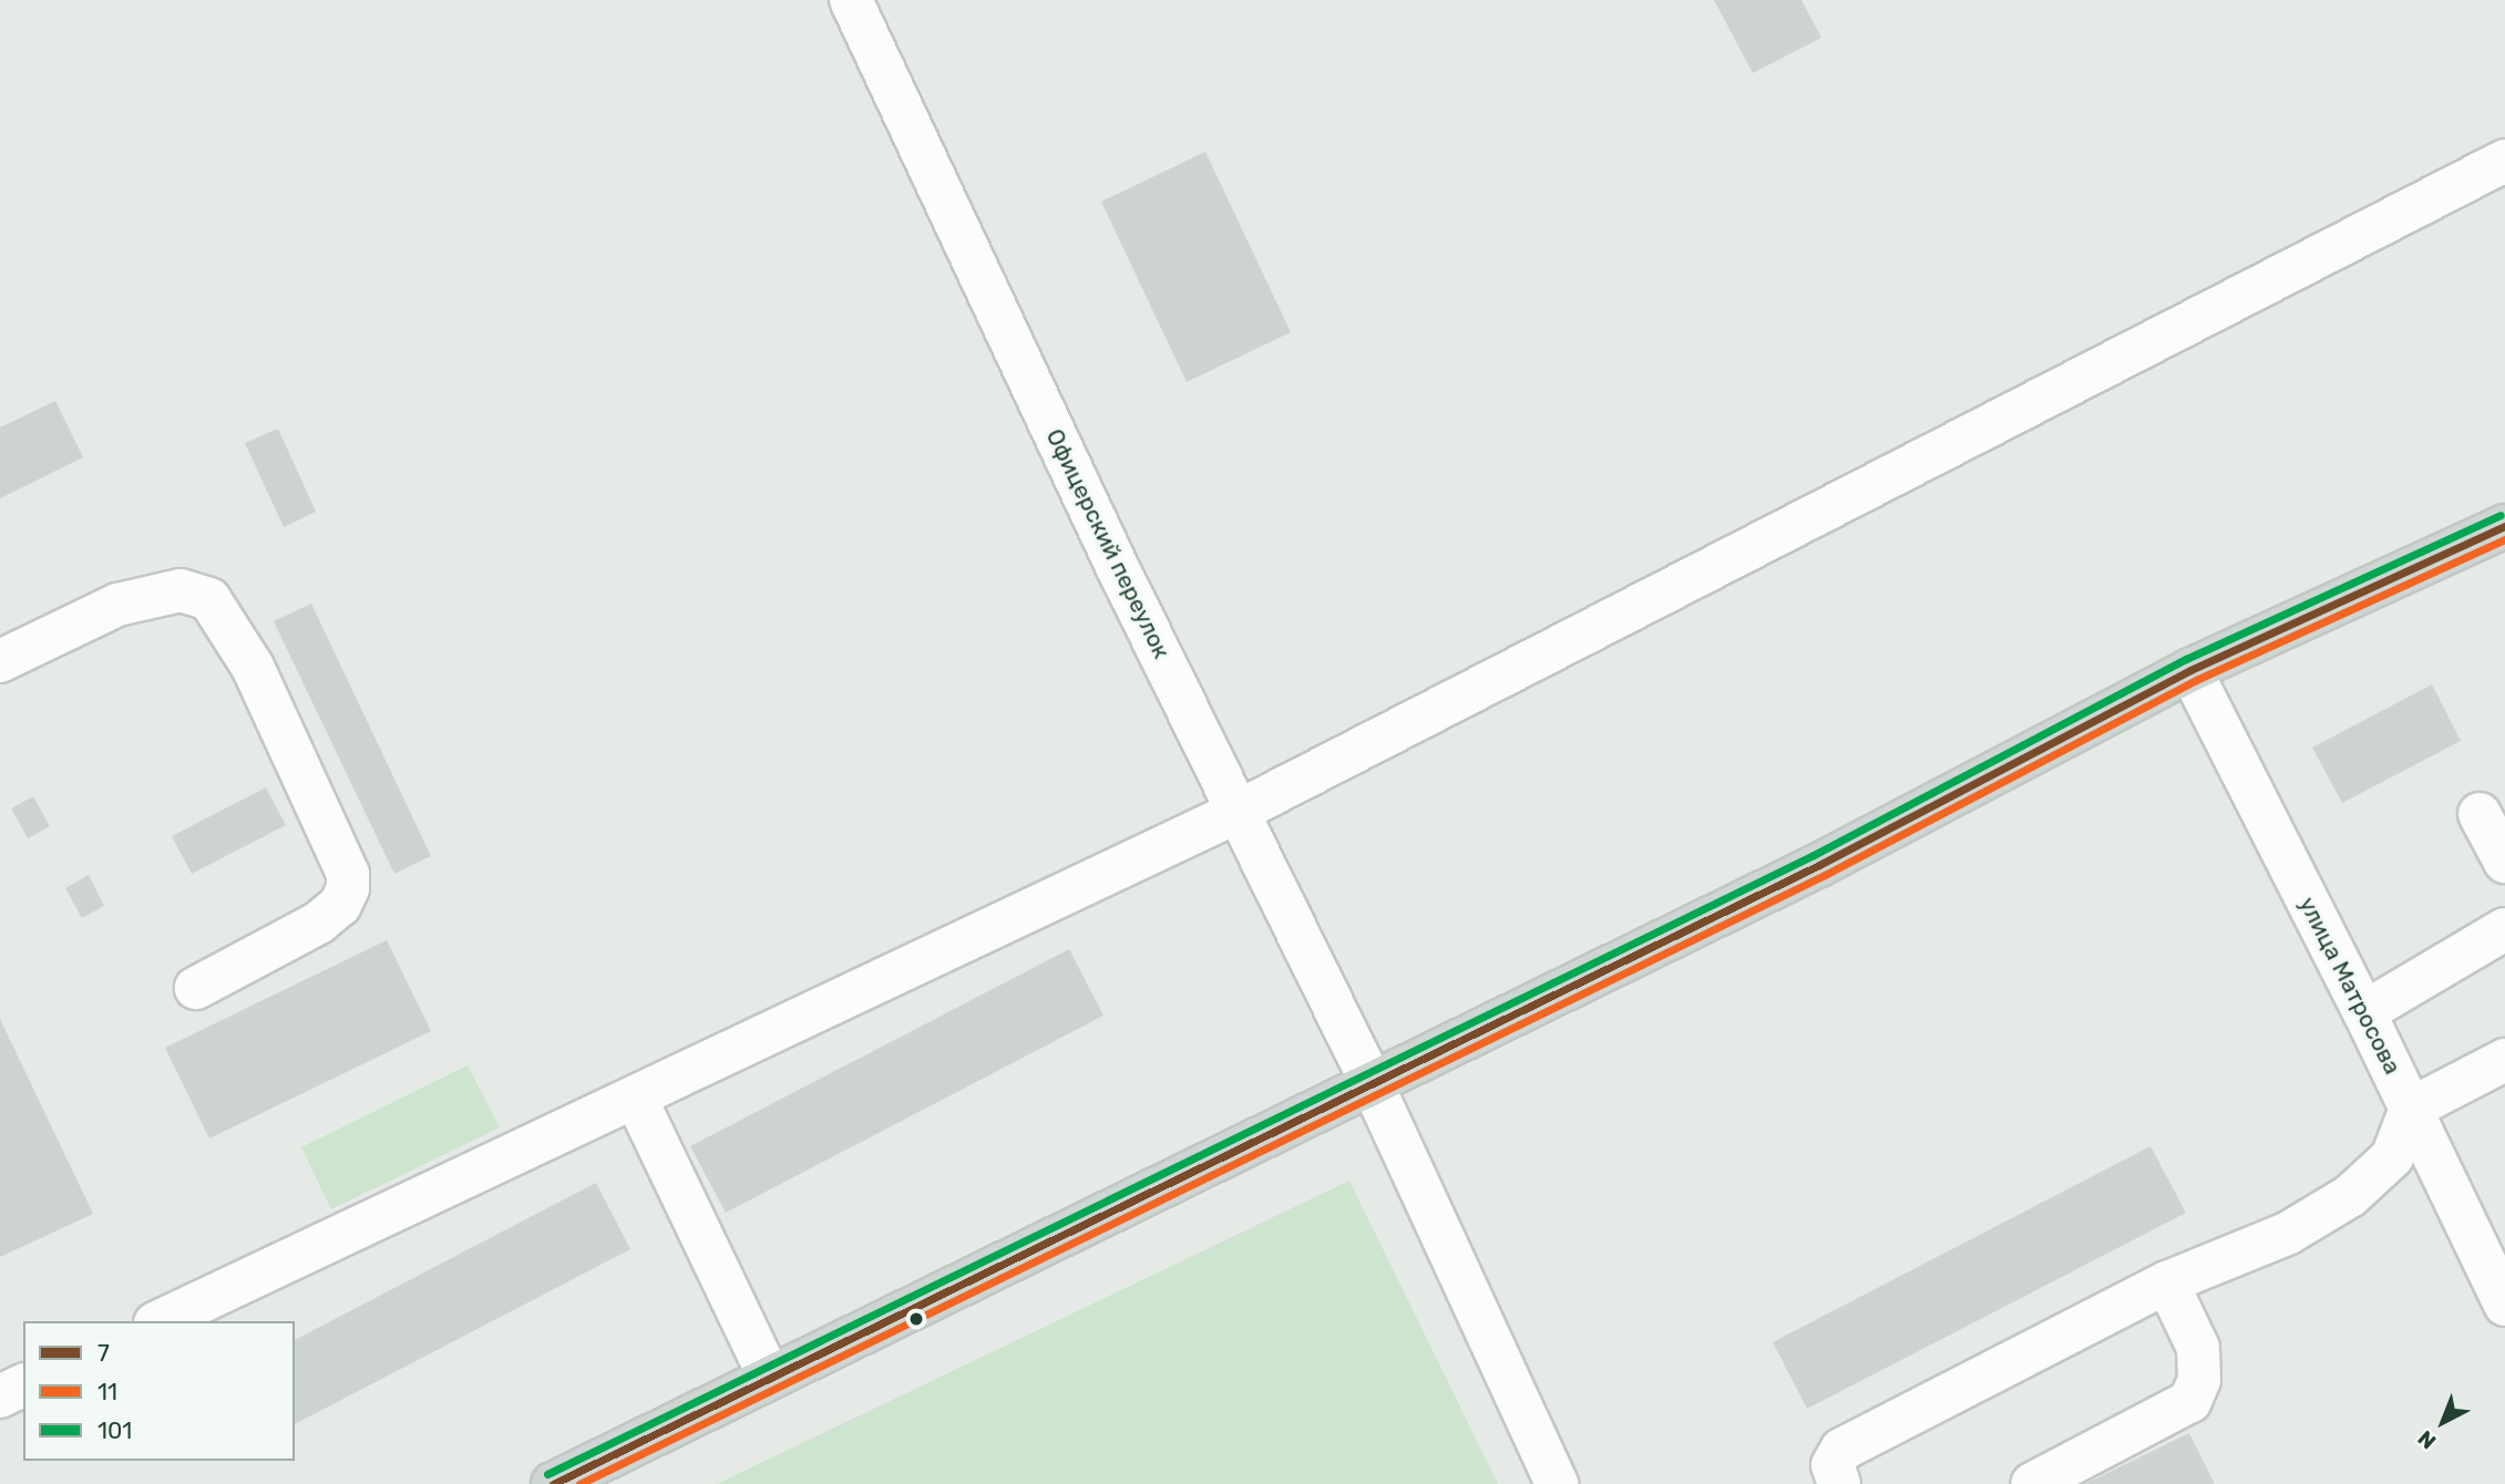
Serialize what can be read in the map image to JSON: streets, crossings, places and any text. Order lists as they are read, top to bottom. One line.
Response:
{"streets":{"street":["Офицерский переулок","улица Матросова"]},"lines":["transit line 101","transit line 7","transit line 11"],"legend":["7","11","101"],"north":"bottom left"}
